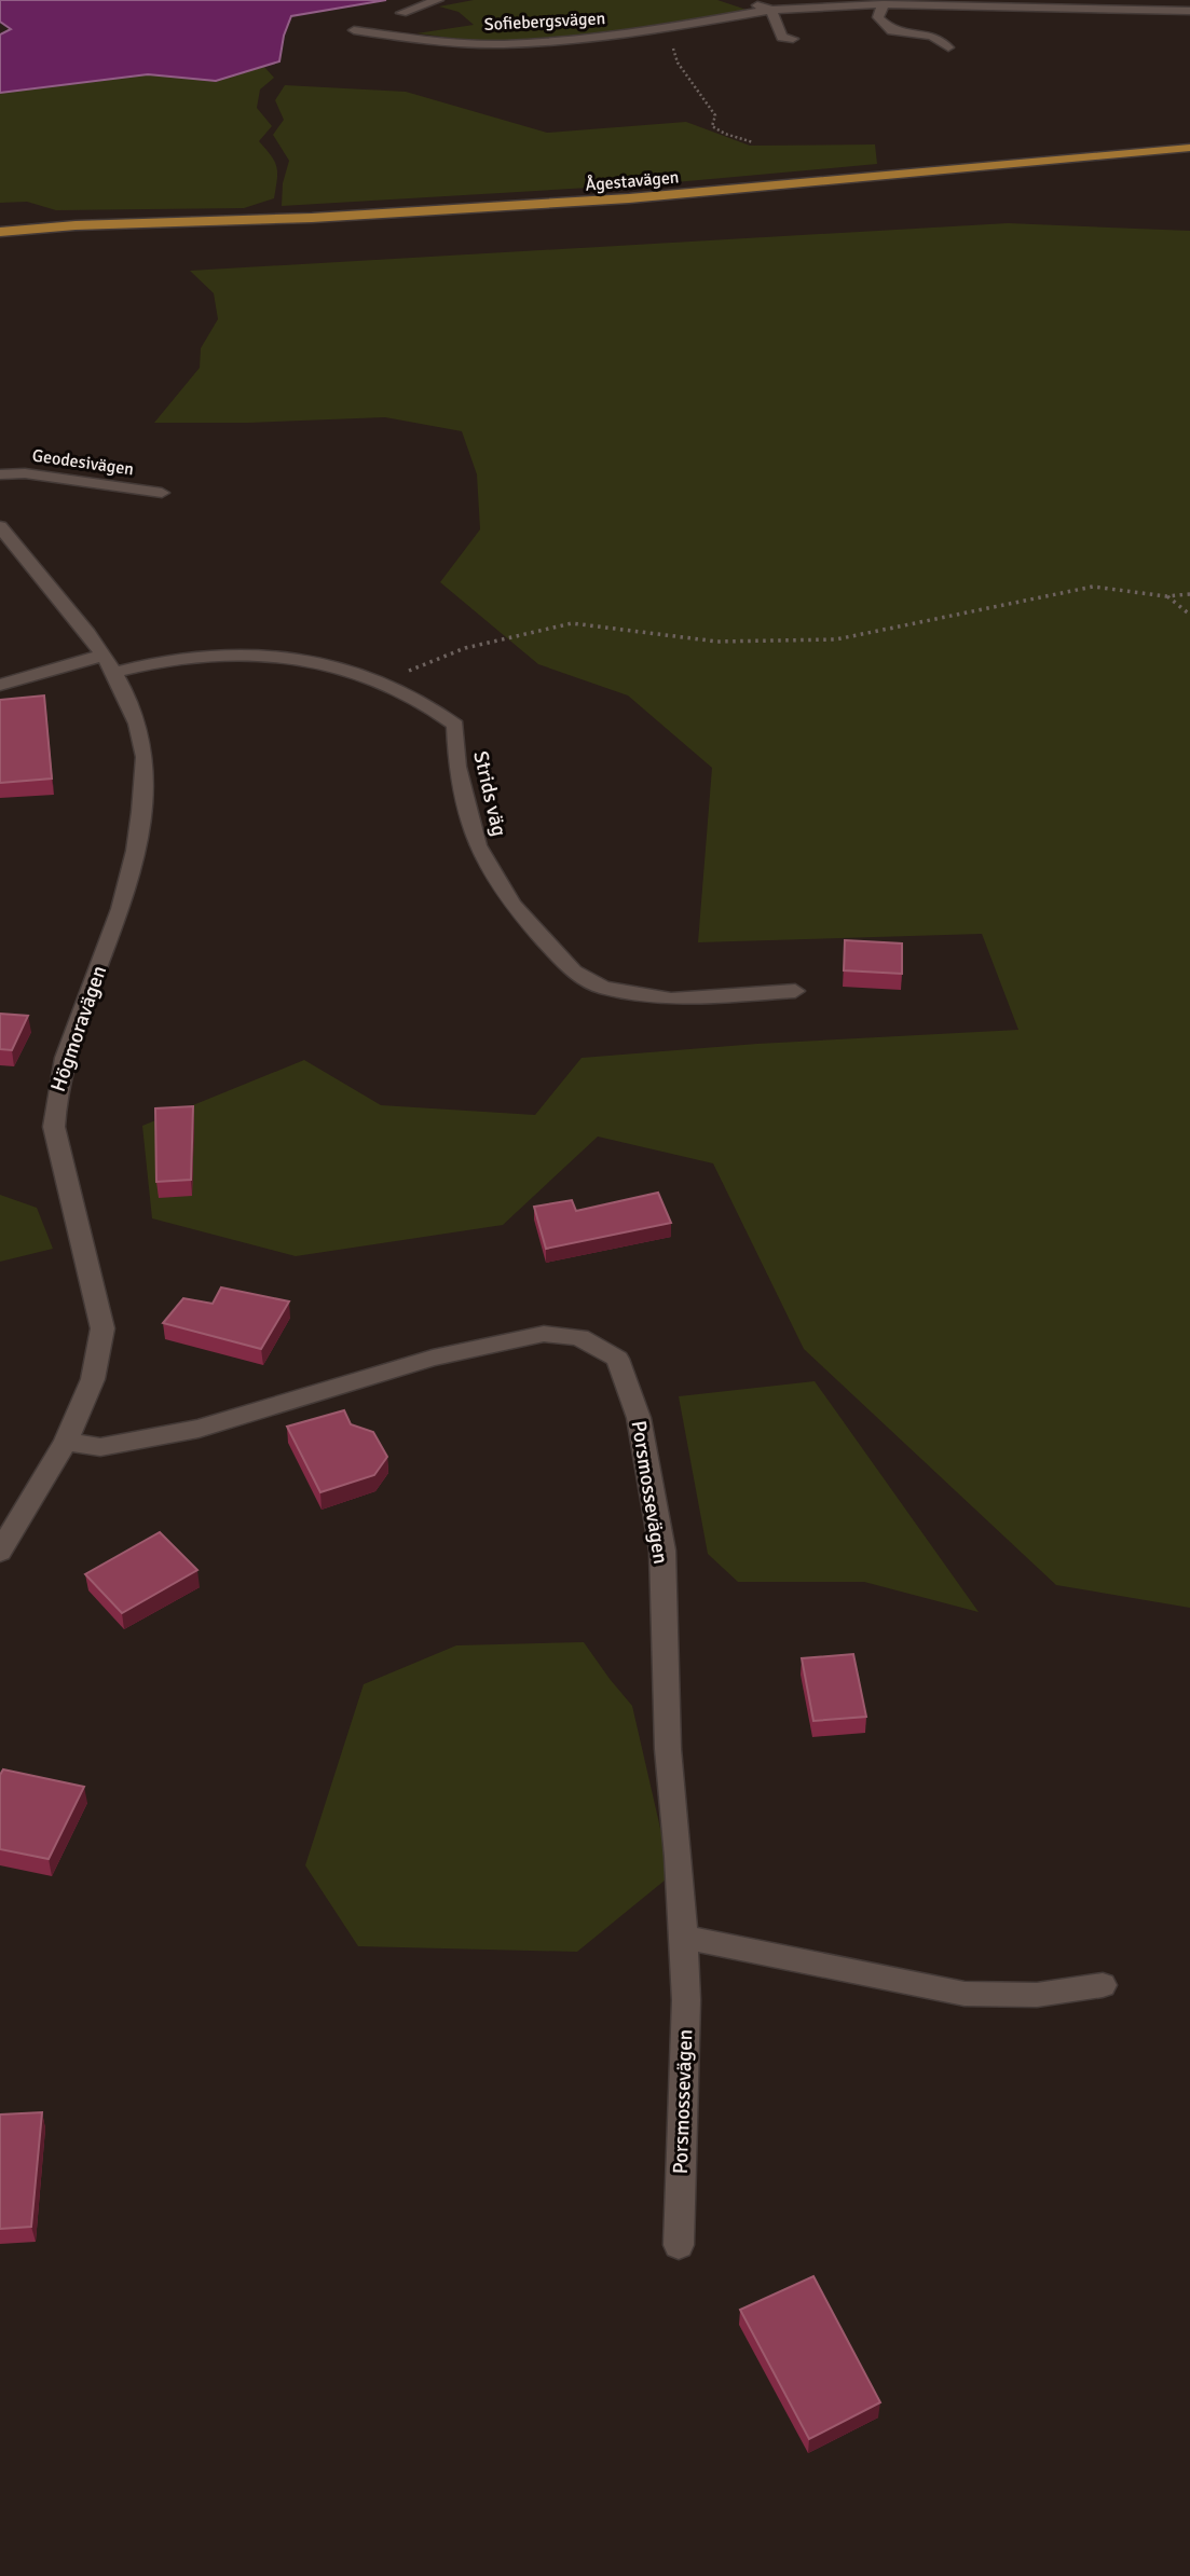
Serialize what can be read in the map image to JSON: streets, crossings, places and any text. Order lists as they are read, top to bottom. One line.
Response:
{"streets":{"main road":["Ågestavägen"],"street":["Sofiebergsvägen","Geodesivägen","Strids väg","Högmoravägen","Porsmossevägen"]},"crossings":[["Strids väg","Högmoravägen"],["Högmoravägen","Porsmossevägen"]]}
